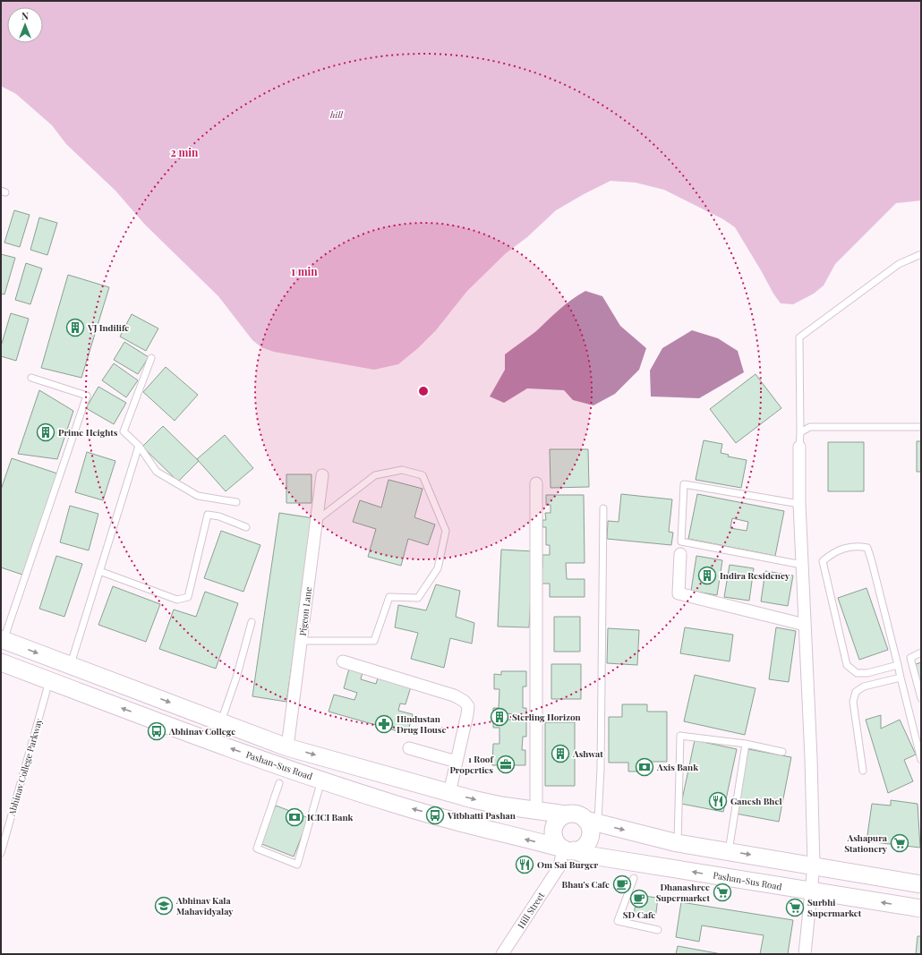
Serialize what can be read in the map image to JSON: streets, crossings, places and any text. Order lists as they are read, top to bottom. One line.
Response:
{"streets":{"main road":["Pashan-Sus Road"],"street":["Pigeon Lane","Hill Street"],"lane":["Abhinav College Parkway"]},"crossings":[["Pashan-Sus Road","Abhinav College Parkway"],["Pashan-Sus Road","Hill Street"]],"parks":["hill"],"places":{"building":["VJ Indilife","Prime Heights","Indira Residency","Sterling Horizon","Ashwat"],"pharmacy":["Hindustan Drug House"],"bus stop":["Abhinav College","Vitbhatti Pashan"],"office":["1 Roof Properties"],"bank":["Axis Bank","ICICI Bank"],"restaurant":["Ganesh Bhel","Om Sai Burger"],"supermarket":["Ashapura Stationery","Dhanashree Supermarket","Surbhi Supermarket"],"cafe":["Bhau's Cafe","SD Cafe"],"school or university":["Abhinav Kala Mahavidyalay"]},"north":"top","rings":["2 min","1 min"]}
